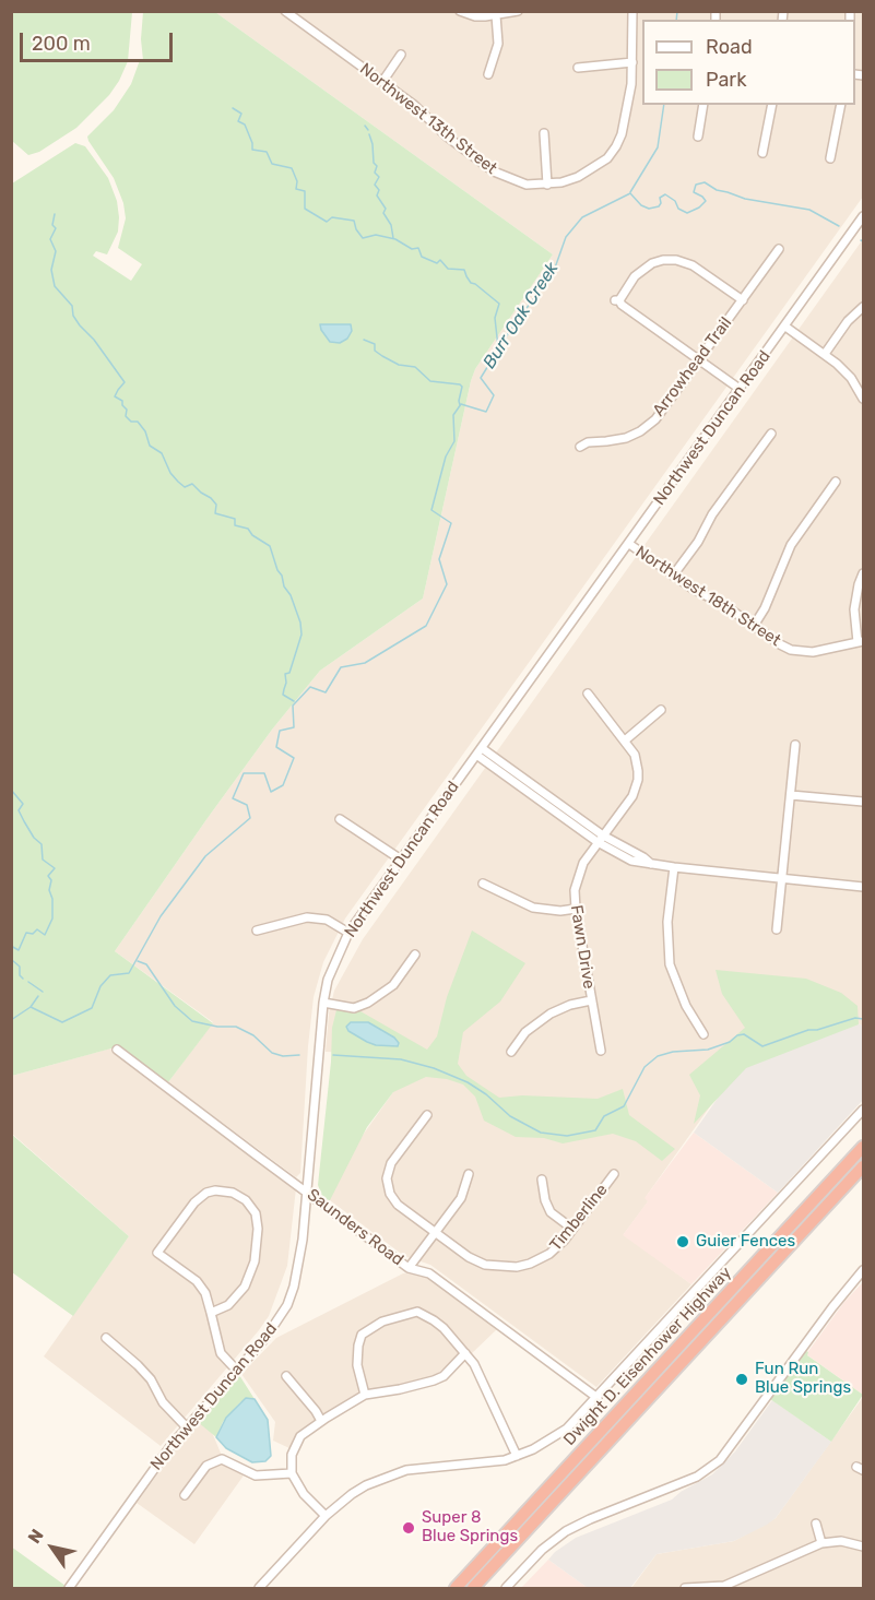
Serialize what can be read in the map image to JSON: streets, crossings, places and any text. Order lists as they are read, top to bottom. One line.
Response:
{"streets":{"highway":["Dwight D. Eisenhower Highway"],"street":["Northwest 13th Street","Arrowhead Trail","Northwest Duncan Road","Northwest 18th Street","Fawn Drive","Timberline","Saunders Road"]},"crossings":[["Northwest Duncan Road","Northwest 18th Street"],["Northwest Duncan Road","Saunders Road"]],"water":["Burr Oak Creek"],"places":["Guier Fences","Fun Run Blue Springs","Super 8 Blue Springs"],"legend":["Road","Park"],"scale_bar":"200 m","north":"top left"}
